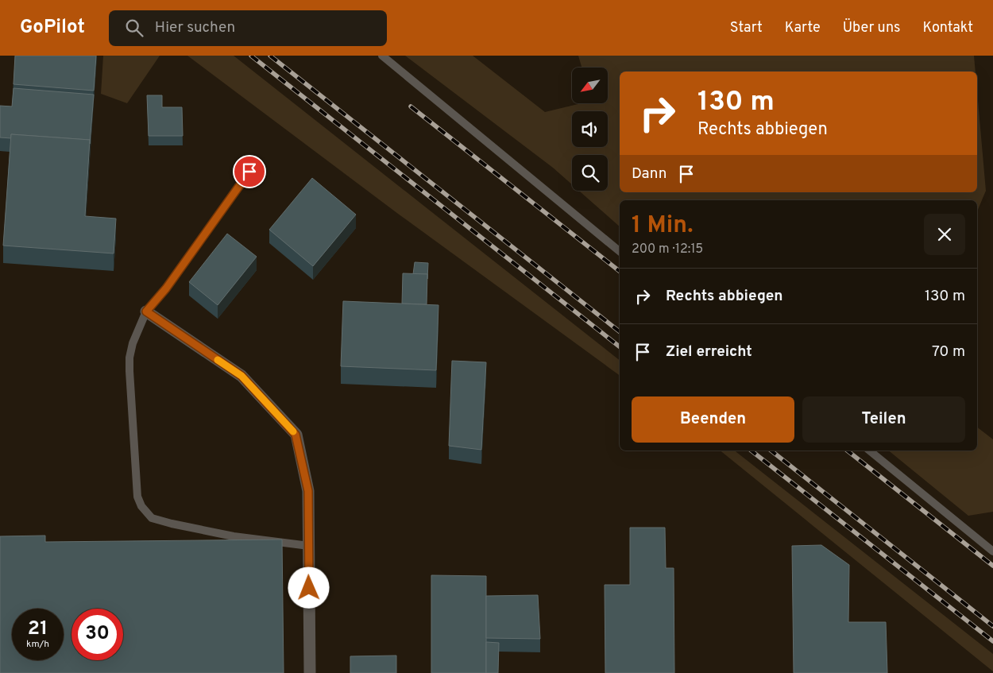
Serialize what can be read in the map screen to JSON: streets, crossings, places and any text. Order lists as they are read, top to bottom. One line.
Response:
{"north":"bottom left","page":{"header":"GoPilot","search":"Hier suchen","nav":["Start","Karte","Über uns","Kontakt"],"turn":["130 m","Rechts abbiegen"],"then":"Dann","heading":["1 Min.","200 m · 12:15"],"list":[{"name":"Rechts abbiegen","value":"130 m"},{"name":"Ziel erreicht","value":"70 m"}],"buttons":["Beenden","Teilen"],"speed":"21 km/h","limit":"30"}}
